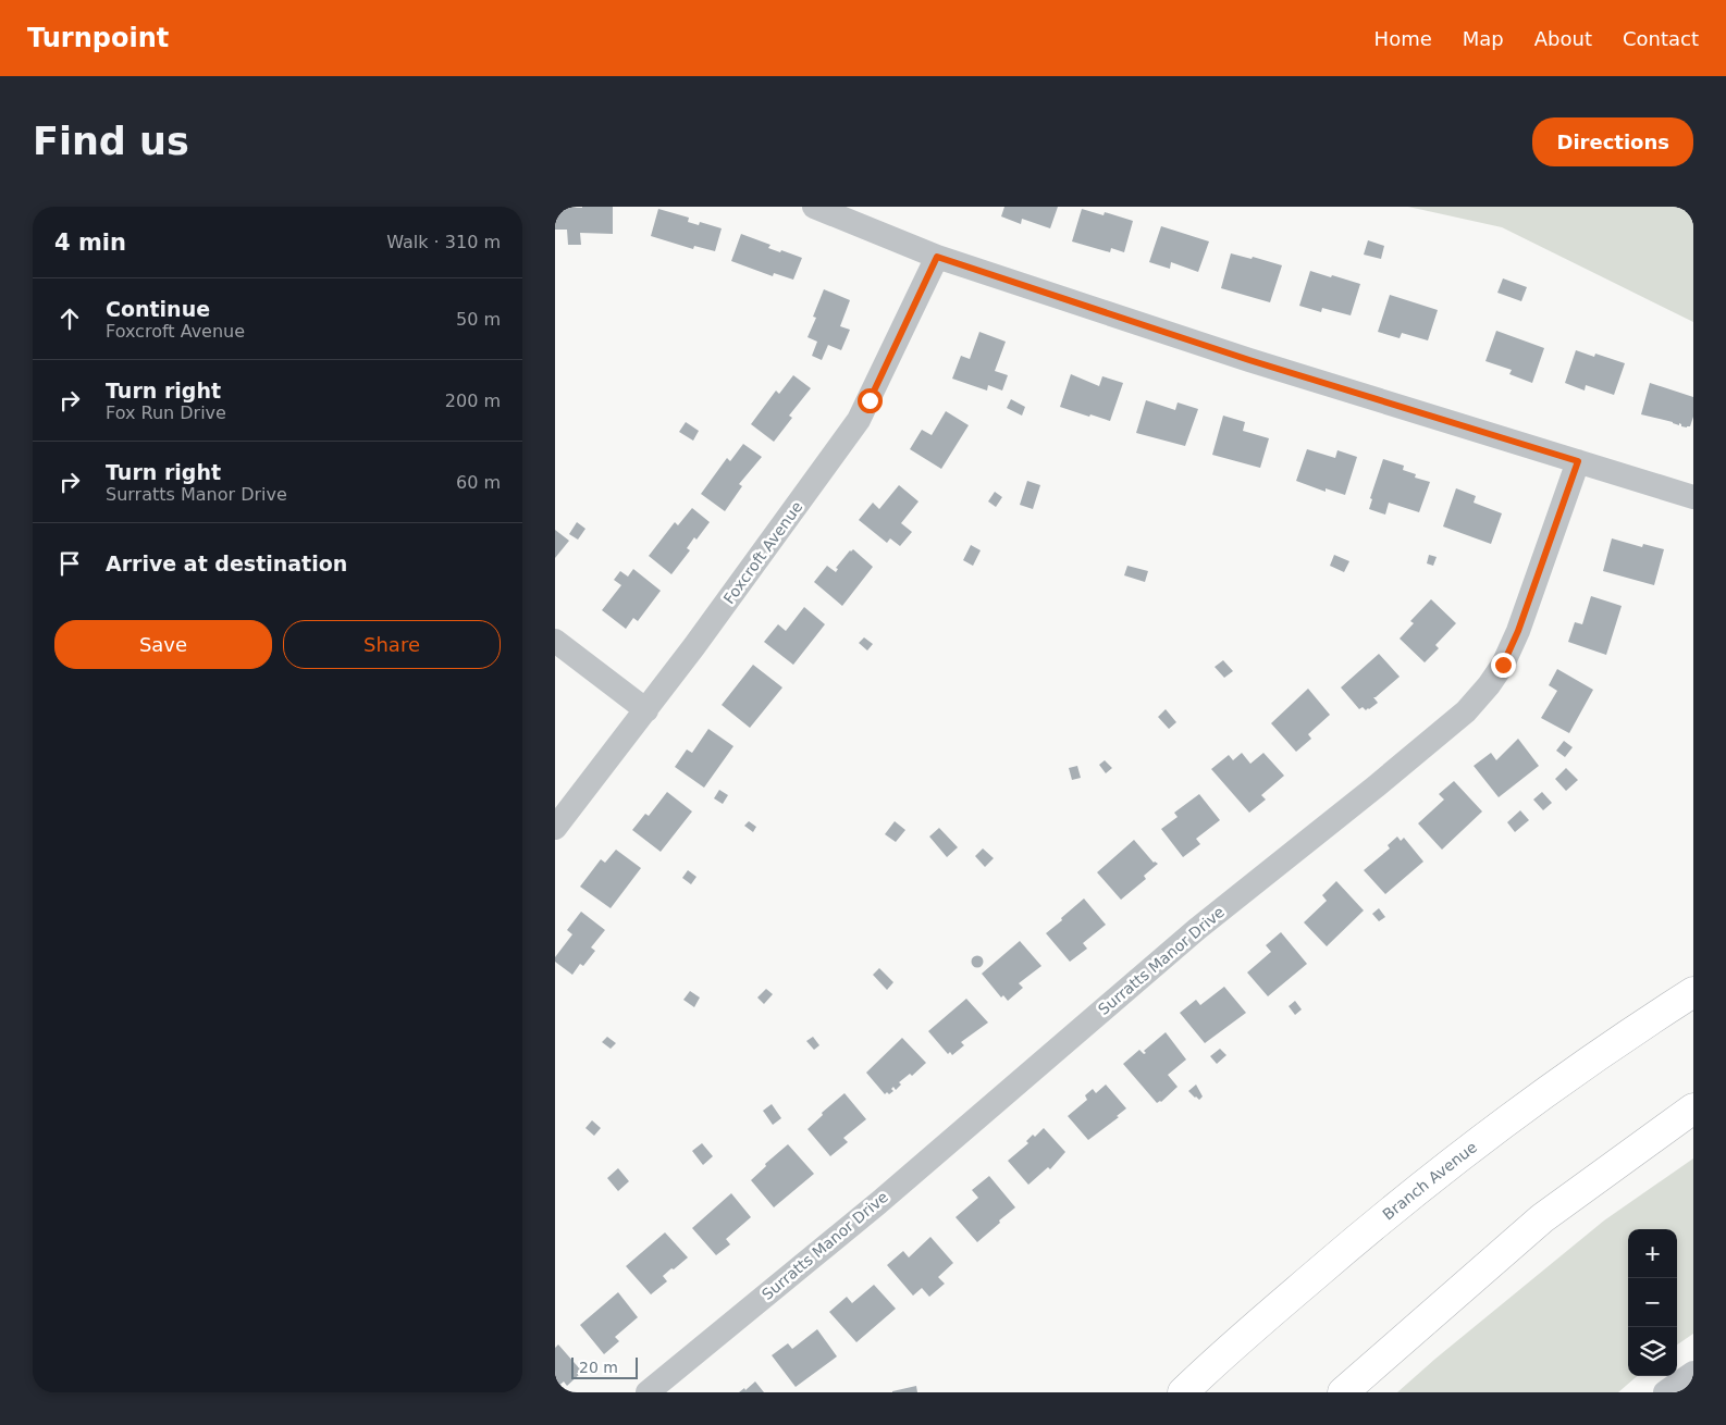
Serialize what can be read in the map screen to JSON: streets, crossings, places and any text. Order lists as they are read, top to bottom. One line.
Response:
{"streets":{"highway":["Branch Avenue"],"street":["Foxcroft Avenue","Surratts Manor Drive"]},"scale_bar":"20 m","page":{"header":"Turnpoint","nav":["Home","Map","About","Contact"],"buttons":["Directions",["Save","Share"]],"title":"Find us","heading":["4 min","Walk · 310 m"],"list":[["Continue","Foxcroft Avenue","50 m"],["Turn right","Fox Run Drive","200 m"],["Turn right","Surratts Manor Drive","60 m"],"Arrive at destination"],"map_buttons":["+","−"],"scale":"20 m"}}
